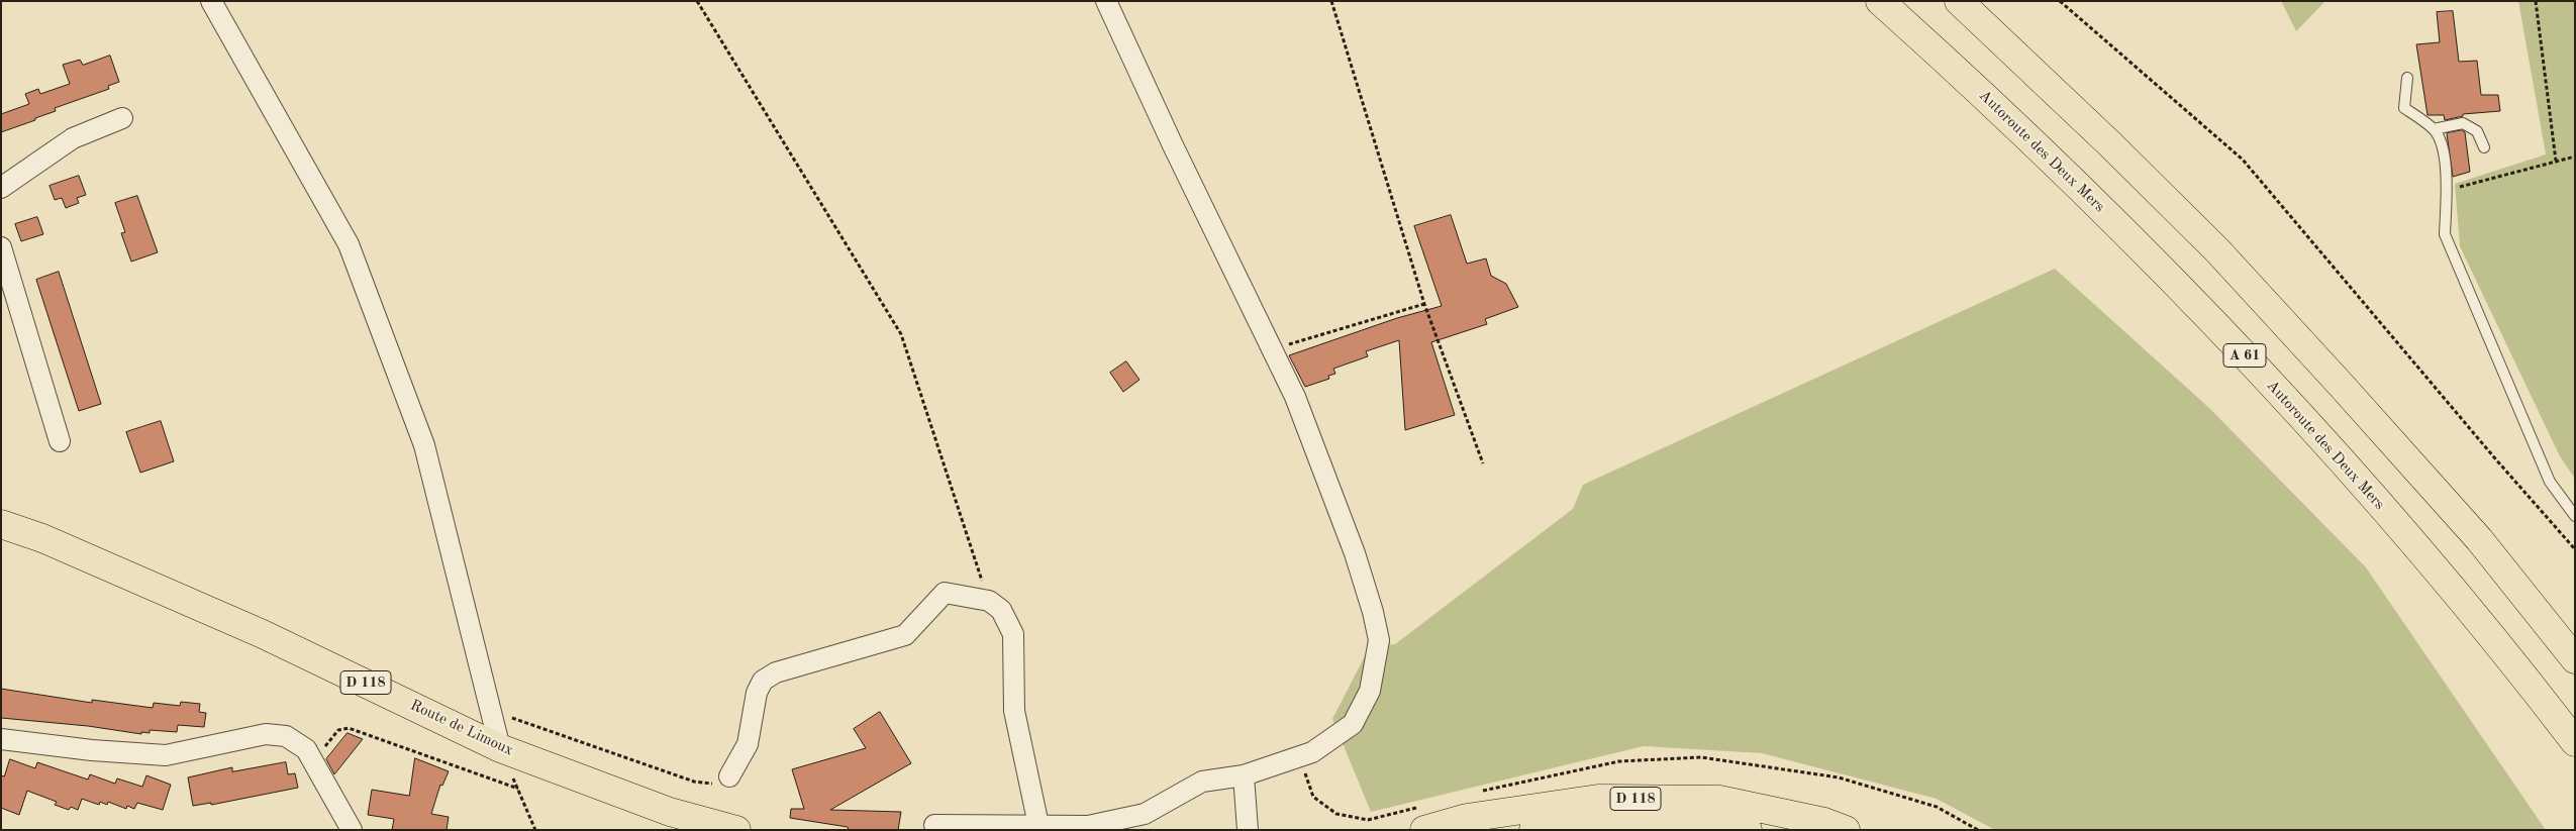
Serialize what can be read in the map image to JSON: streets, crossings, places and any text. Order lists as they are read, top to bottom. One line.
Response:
{"streets":{"main road":["Autoroute des Deux Mers","A 61","D 118","Route de Limoux"]},"crossings":[["D 118","Route de Limoux"]]}
